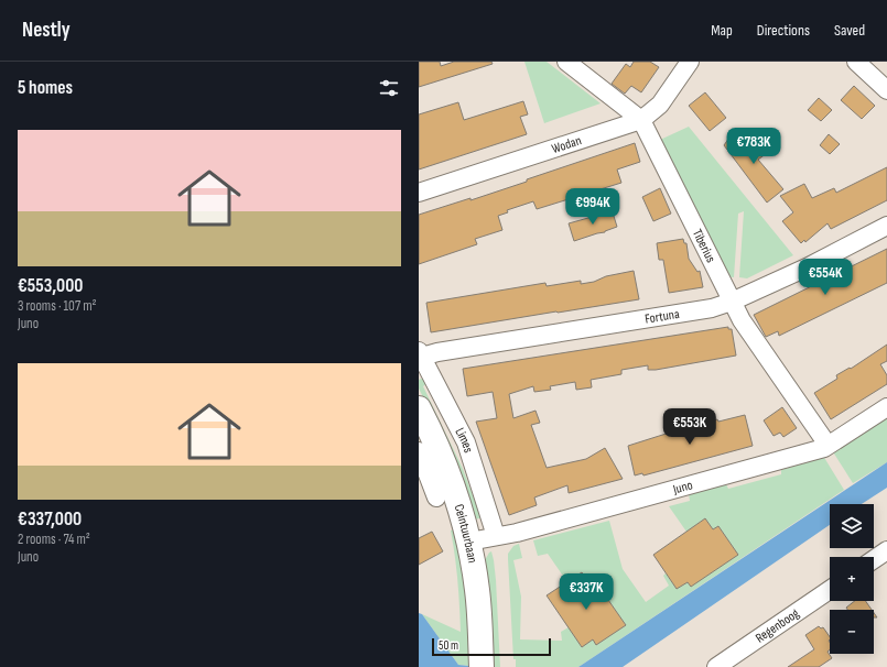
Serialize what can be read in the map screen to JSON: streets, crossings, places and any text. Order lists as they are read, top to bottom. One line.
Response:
{"streets":{"street":["Wodan","Tiberius","Fortuna","Limes","Juno","Ceintuurbaan","Regenboog"]},"crossings":[["Wodan","Tiberius"],["Tiberius","Fortuna"],["Tiberius","Juno"],["Fortuna","Limes"],["Limes","Juno"],["Juno","Ceintuurbaan"]],"scale_bar":"50 m","page":{"header":"Nestly","nav":["Map","Directions","Saved"],"heading":"5 homes","list":[{"name":"€553,000","note":"3 rooms · 107 m² · Juno"},{"name":"€337,000","note":"2 rooms · 74 m² · Juno"}],"price":["€783K","€994K","€554K","€553K","€337K"],"map_buttons":["+","−"],"scale":"50 m"}}
